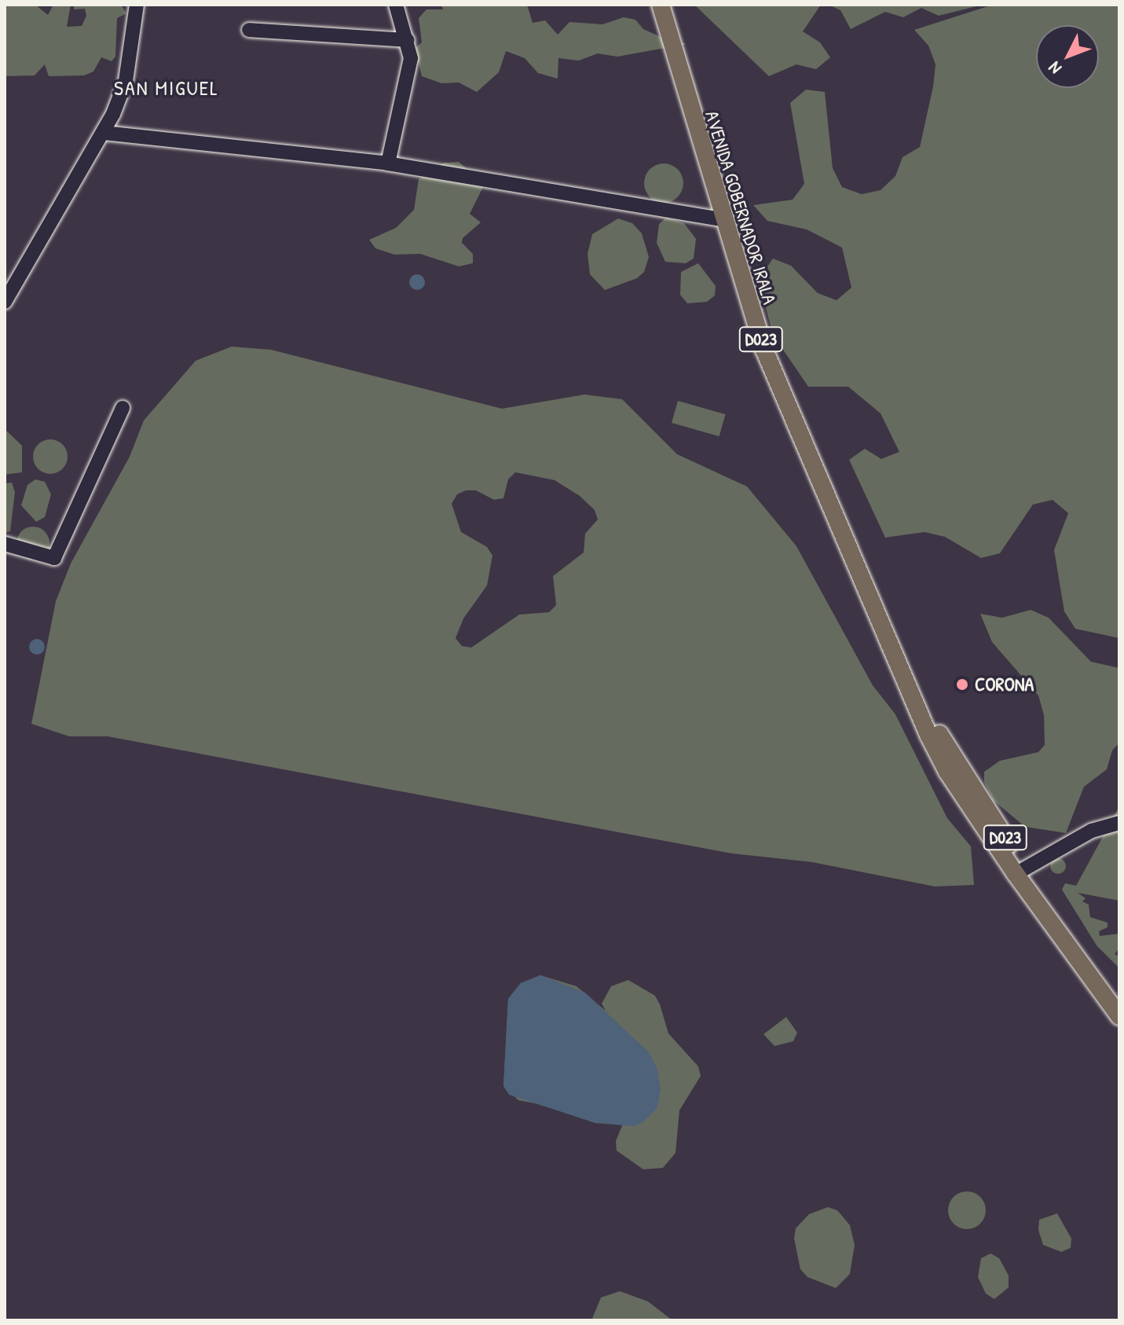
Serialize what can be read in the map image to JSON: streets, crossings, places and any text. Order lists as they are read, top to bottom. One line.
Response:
{"streets":{"main road":["AVENIDA GOBERNADOR IRALA","D023"]},"districts":["SAN MIGUEL"],"places":["CORONA"],"north":"bottom left"}
